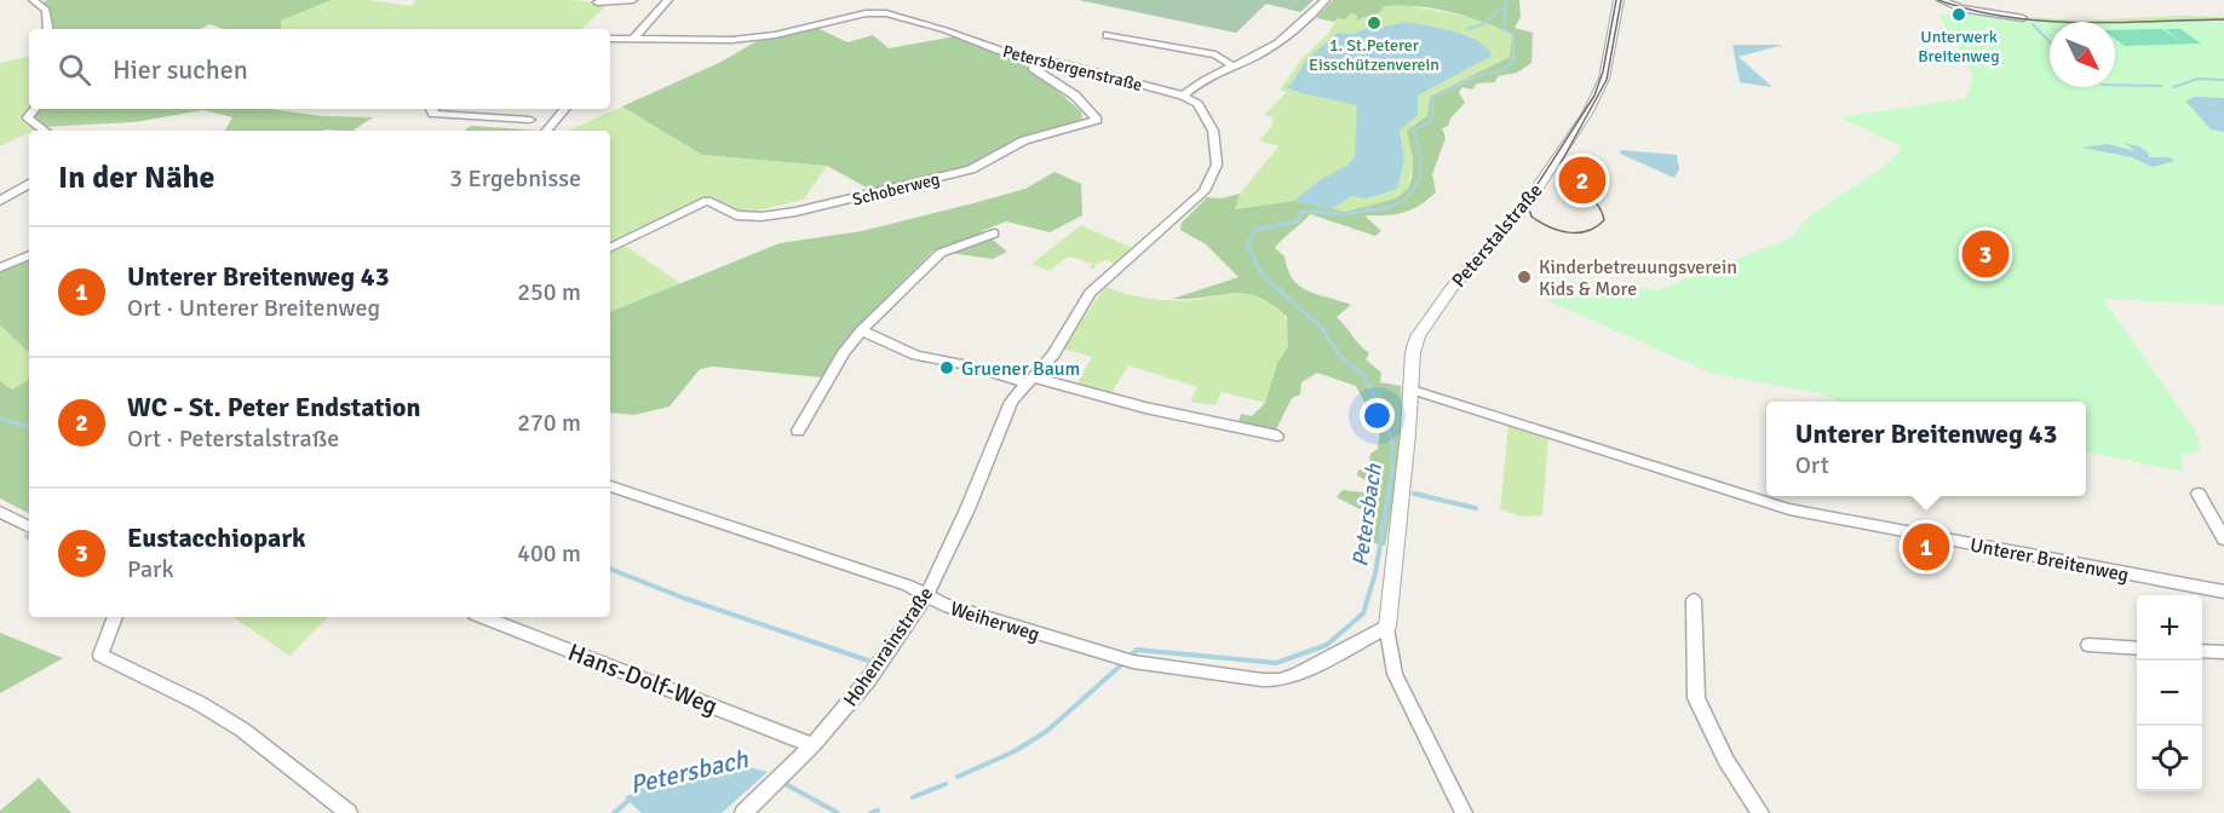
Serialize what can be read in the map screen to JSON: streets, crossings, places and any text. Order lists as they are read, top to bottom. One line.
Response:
{"streets":{"street":["Petersbergenstraße","Schoberweg","Peterstalstraße","Unterer Breitenweg","Weiherweg","Hohenrainstraße","Hans-Dolf-Weg"]},"crossings":[["Petersbergenstraße","Schoberweg"],["Petersbergenstraße","Hohenrainstraße"],["Peterstalstraße","Unterer Breitenweg"],["Peterstalstraße","Weiherweg"],["Weiherweg","Hohenrainstraße"],["Hohenrainstraße","Hans-Dolf-Weg"]],"water":["Petersbach"],"places":["Unterwerk Breitenweg","1. St.Peterer Eisschützenverein","Kinderbetreuungsverein Kids & More","Gruener Baum"],"north":"bottom right","page":{"search":"Hier suchen","heading":["In der Nähe","3 Ergebnisse"],"pins":["2","3","1"],"list":[{"mark":"1","name":"Unterer Breitenweg 43","note":"Ort · Unterer Breitenweg","value":"250 m"},{"mark":"2","name":"WC - St. Peter Endstation","note":"Ort · Peterstalstraße","value":"270 m"},{"mark":"3","name":"Eustacchiopark","note":"Park","value":"400 m"}],"popup":["Unterer Breitenweg 43","Ort"],"map_buttons":["+","−"]}}
